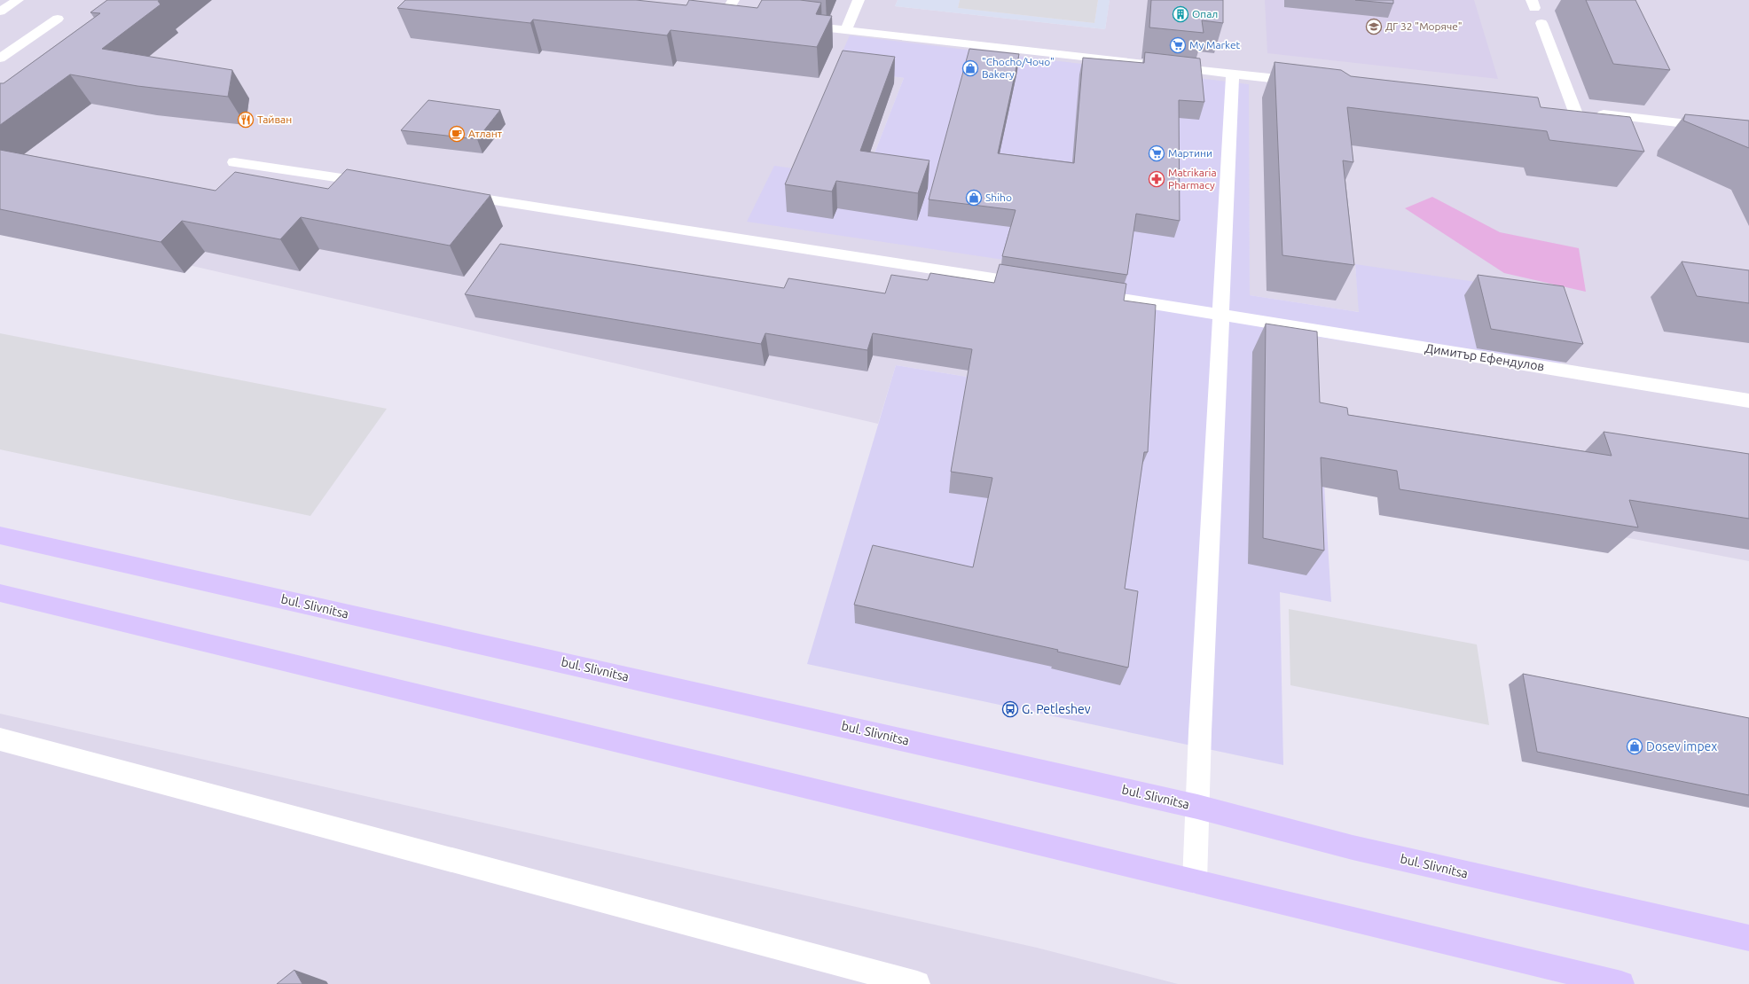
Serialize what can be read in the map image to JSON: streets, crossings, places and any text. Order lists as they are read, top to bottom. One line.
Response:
{"streets":{"main road":["bul. Slivnitsa"],"lane":["Димитър Ефендулов"]},"places":{"building":["Опал"],"school or university":["ДГ 32 \"Моряче\""],"supermarket":["My Market","Мартини"],"shop":["\"Chocho/Чочо\" Bakery","Shiho","Dosev impex"],"restaurant":["Тайван"],"cafe":["Атлант"],"pharmacy":["Matrikaria Pharmacy"],"bus stop":["G. Petleshev"]}}
